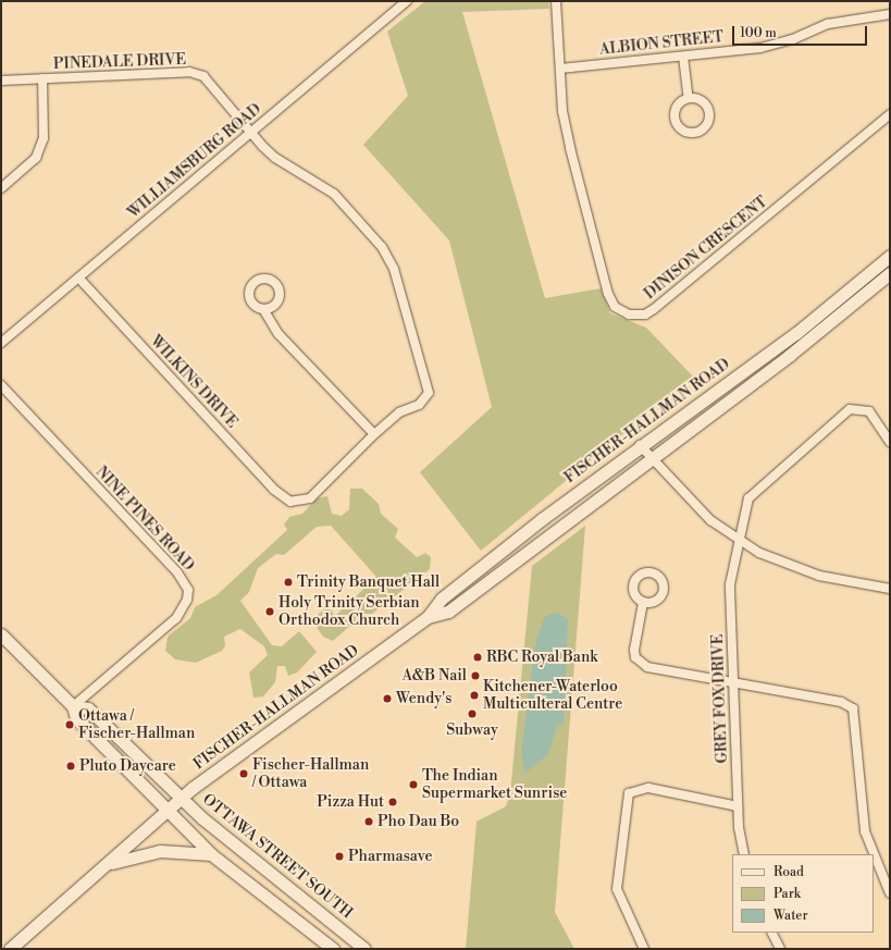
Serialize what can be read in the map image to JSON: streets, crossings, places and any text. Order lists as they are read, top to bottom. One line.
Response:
{"streets":{"main road":["FISCHER-HALLMAN ROAD","OTTAWA STREET SOUTH"],"street":["ALBION STREET","PINEDALE DRIVE","WILLIAMSBURG ROAD","DINISON CRESCENT","WILKINS DRIVE","NINE PINES ROAD","GREY FOX DRIVE"]},"crossings":[["ALBION STREET","DINISON CRESCENT"],["PINEDALE DRIVE","WILLIAMSBURG ROAD"],["PINEDALE DRIVE","WILKINS DRIVE"],["WILLIAMSBURG ROAD","WILKINS DRIVE"],["FISCHER-HALLMAN ROAD","OTTAWA STREET SOUTH"],["NINE PINES ROAD","OTTAWA STREET SOUTH"]],"places":["Trinity Banquet Hall","Holy Trinity Serbian Orthodox Church","RBC Royal Bank","A&B Nail","Kitchener-Waterloo Multiculteral Centre","Wendy's","Subway","Ottawa / Fischer-Hallman","Pluto Daycare","Fischer-Hallman / Ottawa","The Indian Supermarket Sunrise","Pizza Hut","Pho Dau Bo","Pharmasave"],"legend":["Road","Park","Water"],"scale_bar":"100 m"}
